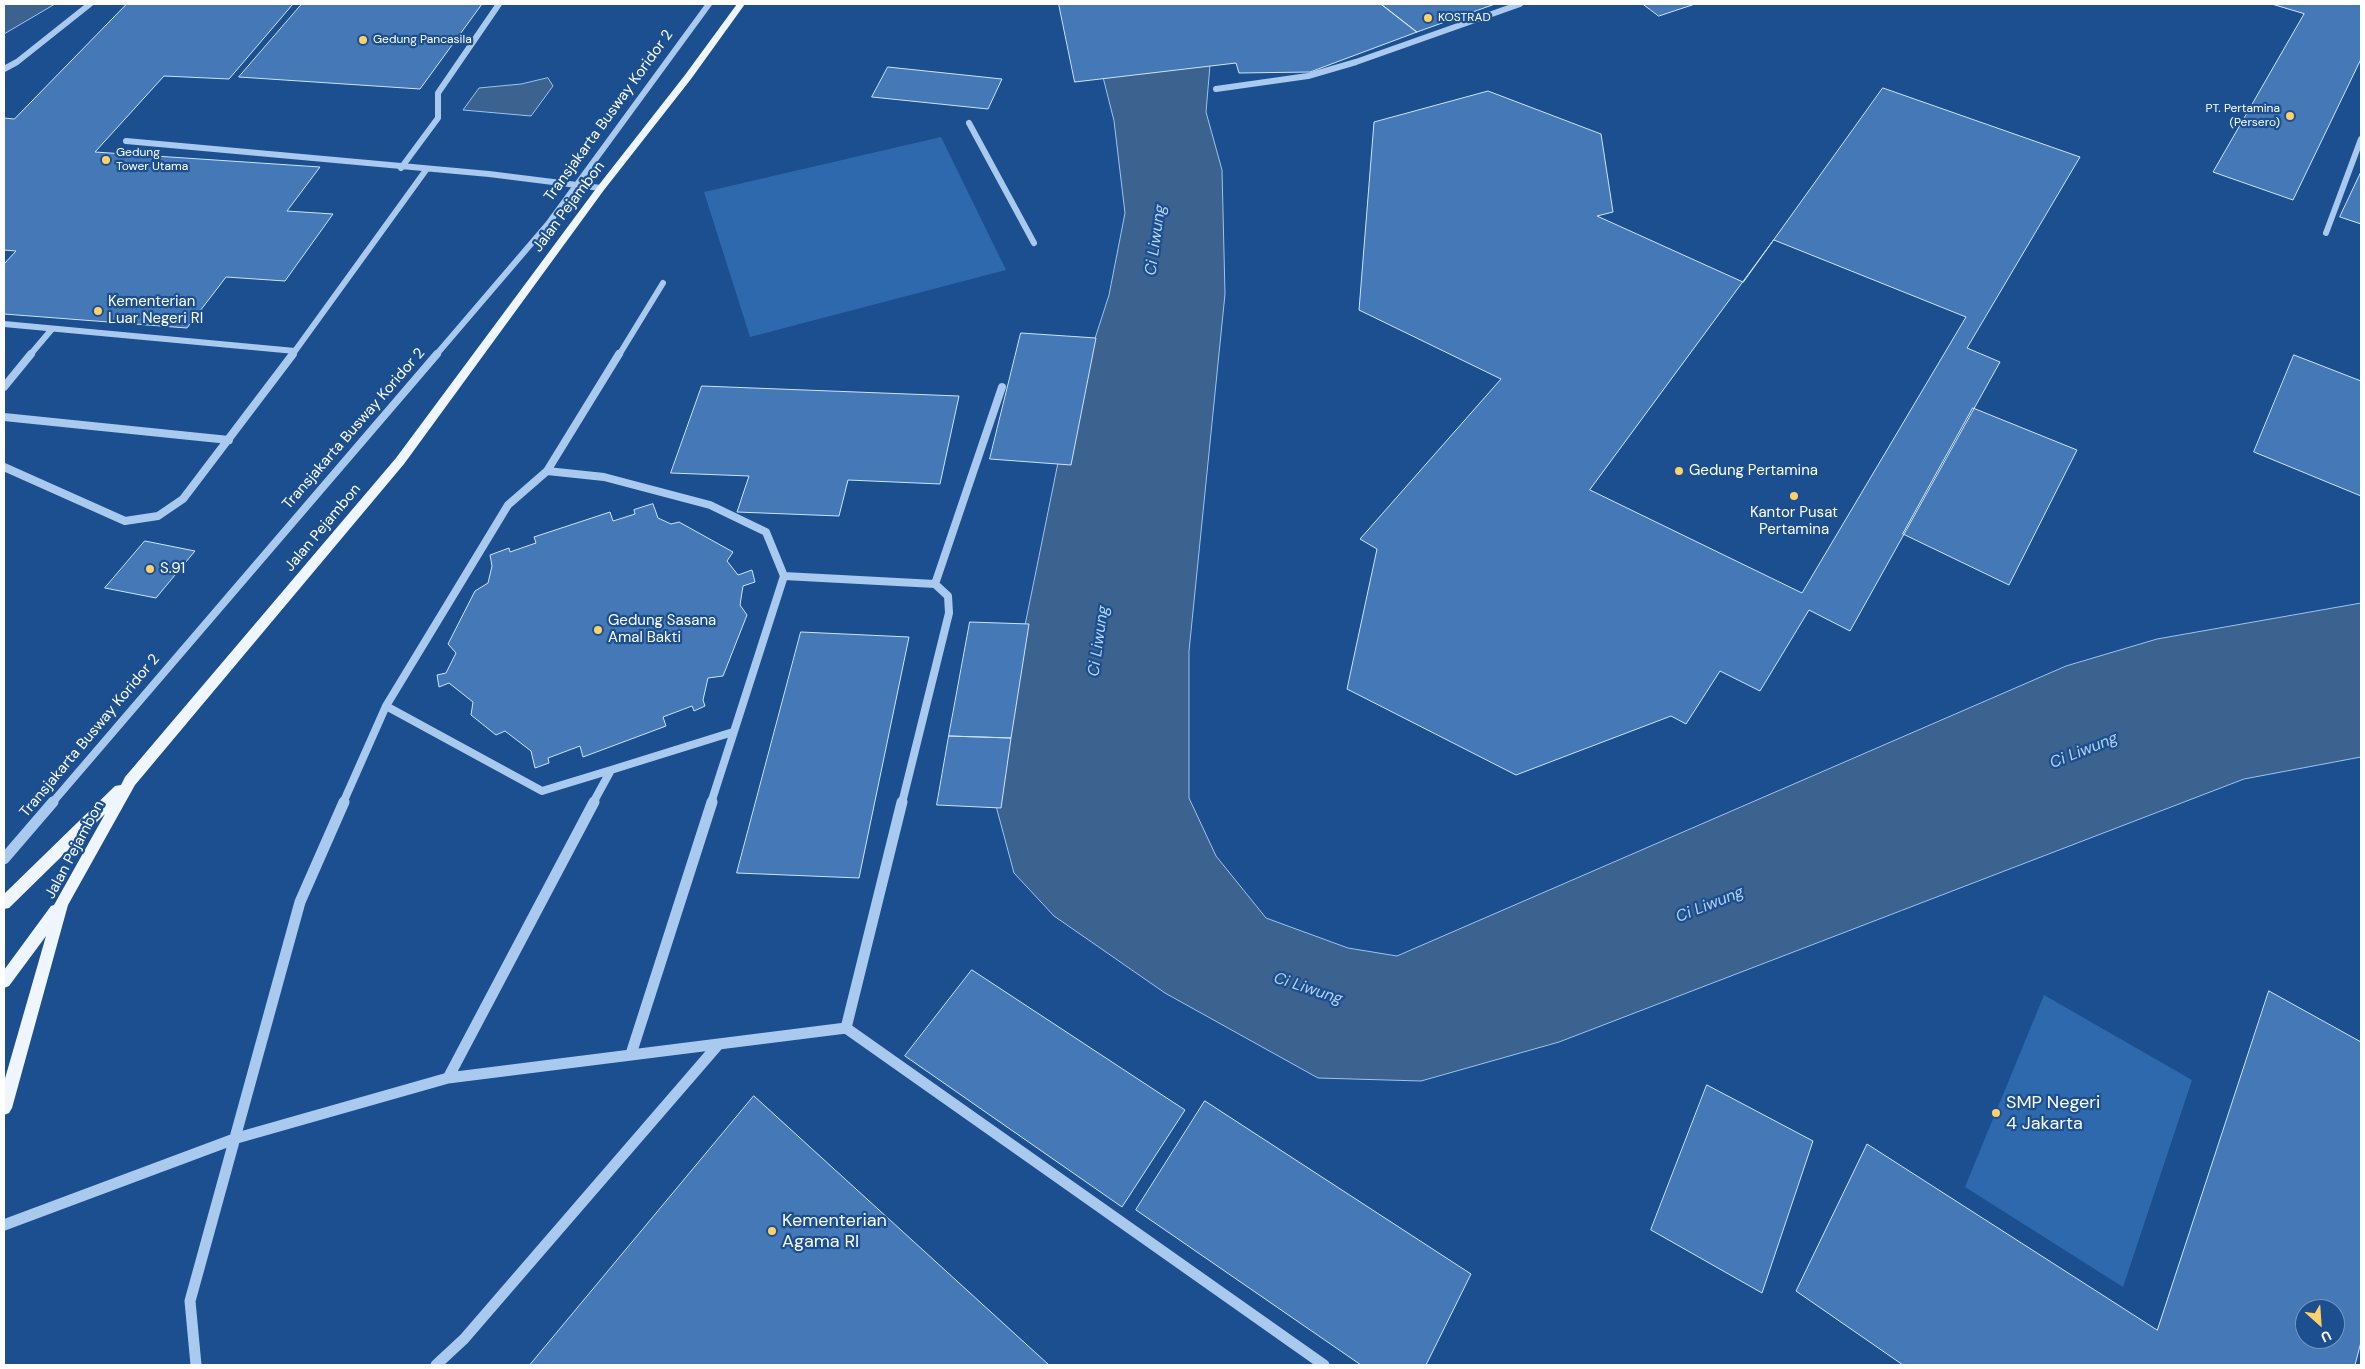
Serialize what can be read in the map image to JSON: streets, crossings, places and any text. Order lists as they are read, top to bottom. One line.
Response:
{"streets":{"main road":["Jalan Pejambon"],"lane":["Transjakarta Busway Koridor 2"]},"water":["Ci Liwung"],"places":["KOSTRAD","Gedung Pancasila","PT. Pertamina (Persero)","Gedung Tower Utama","Kementerian Luar Negeri RI","Gedung Pertamina","Kantor Pusat Pertamina","S.91","Gedung Sasana Amal Bakti","SMP Negeri 4 Jakarta","Kementerian Agama RI"],"north":"bottom right"}
